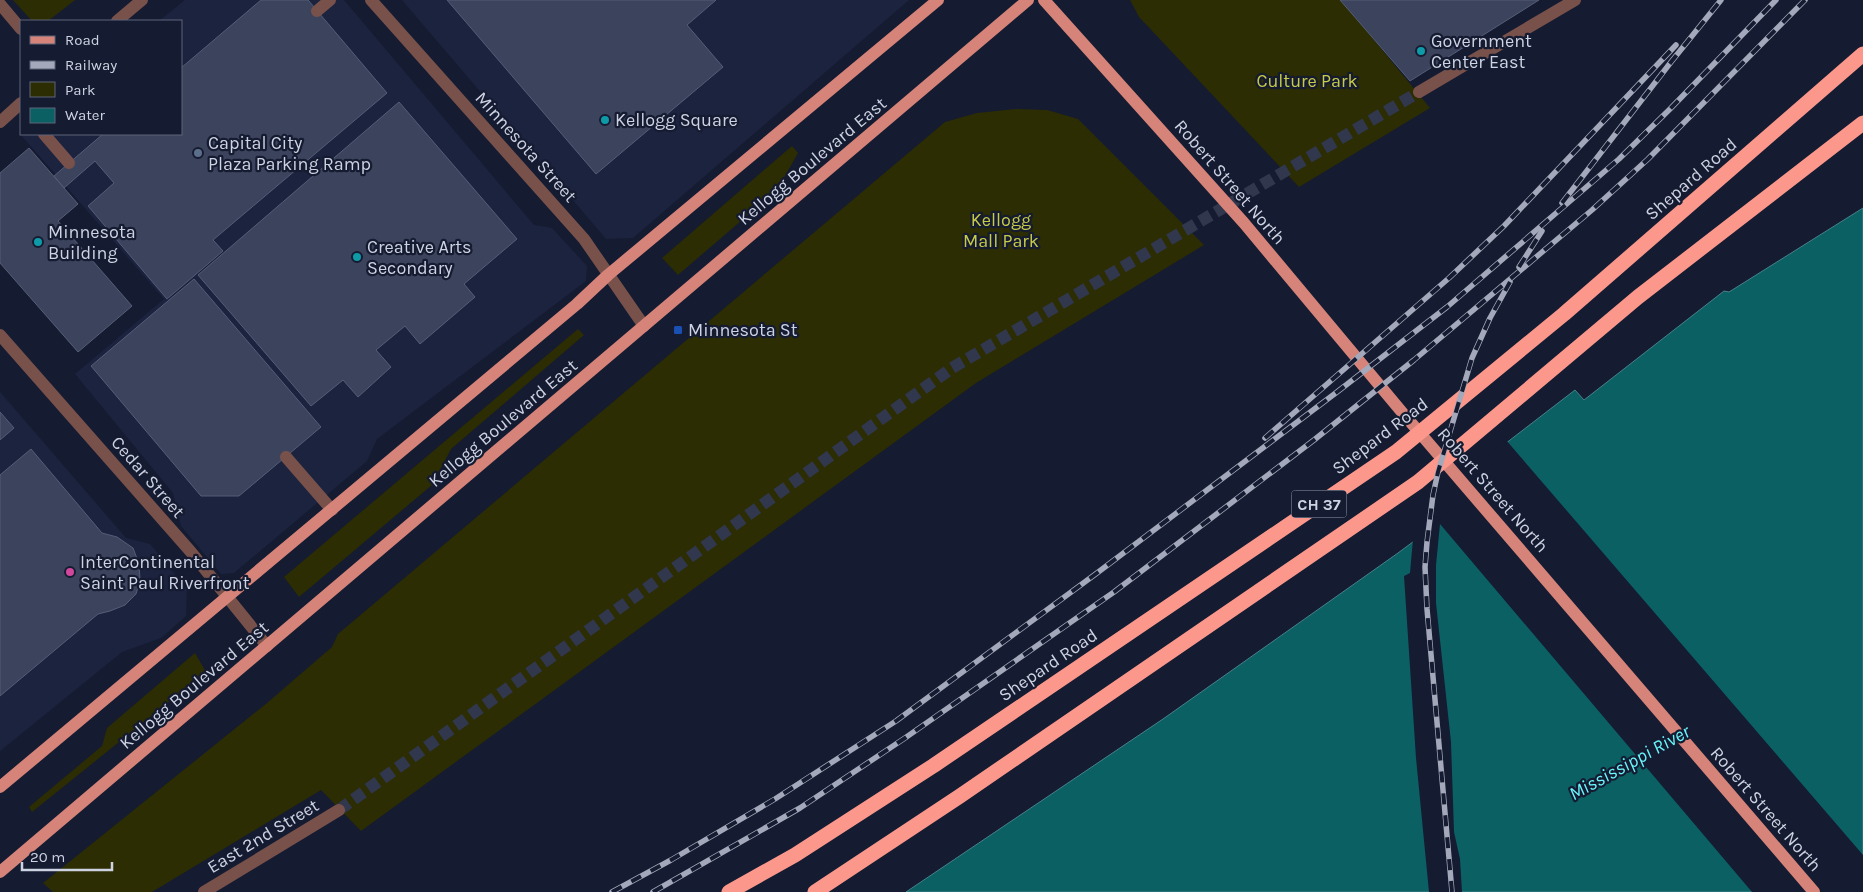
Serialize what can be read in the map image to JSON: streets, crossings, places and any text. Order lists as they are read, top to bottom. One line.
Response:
{"streets":{"highway":["Shepard Road","CH 37"],"main road":["Kellogg Boulevard East","Robert Street North"],"street":["Minnesota Street","Cedar Street","East 2nd Street"]},"crossings":[["Minnesota Street","Kellogg Boulevard East"],["Kellogg Boulevard East","Cedar Street"]],"water":["Mississippi River"],"parks":["Culture Park","Kellogg Mall Park"],"places":{"other":["Government Center East","Kellogg Square","Capital City Plaza Parking Ramp","Minnesota Building","Creative Arts Secondary","InterContinental Saint Paul Riverfront"],"transit":["Minnesota St"]},"legend":["Road","Railway","Park","Water"],"scale_bar":"20 m"}
